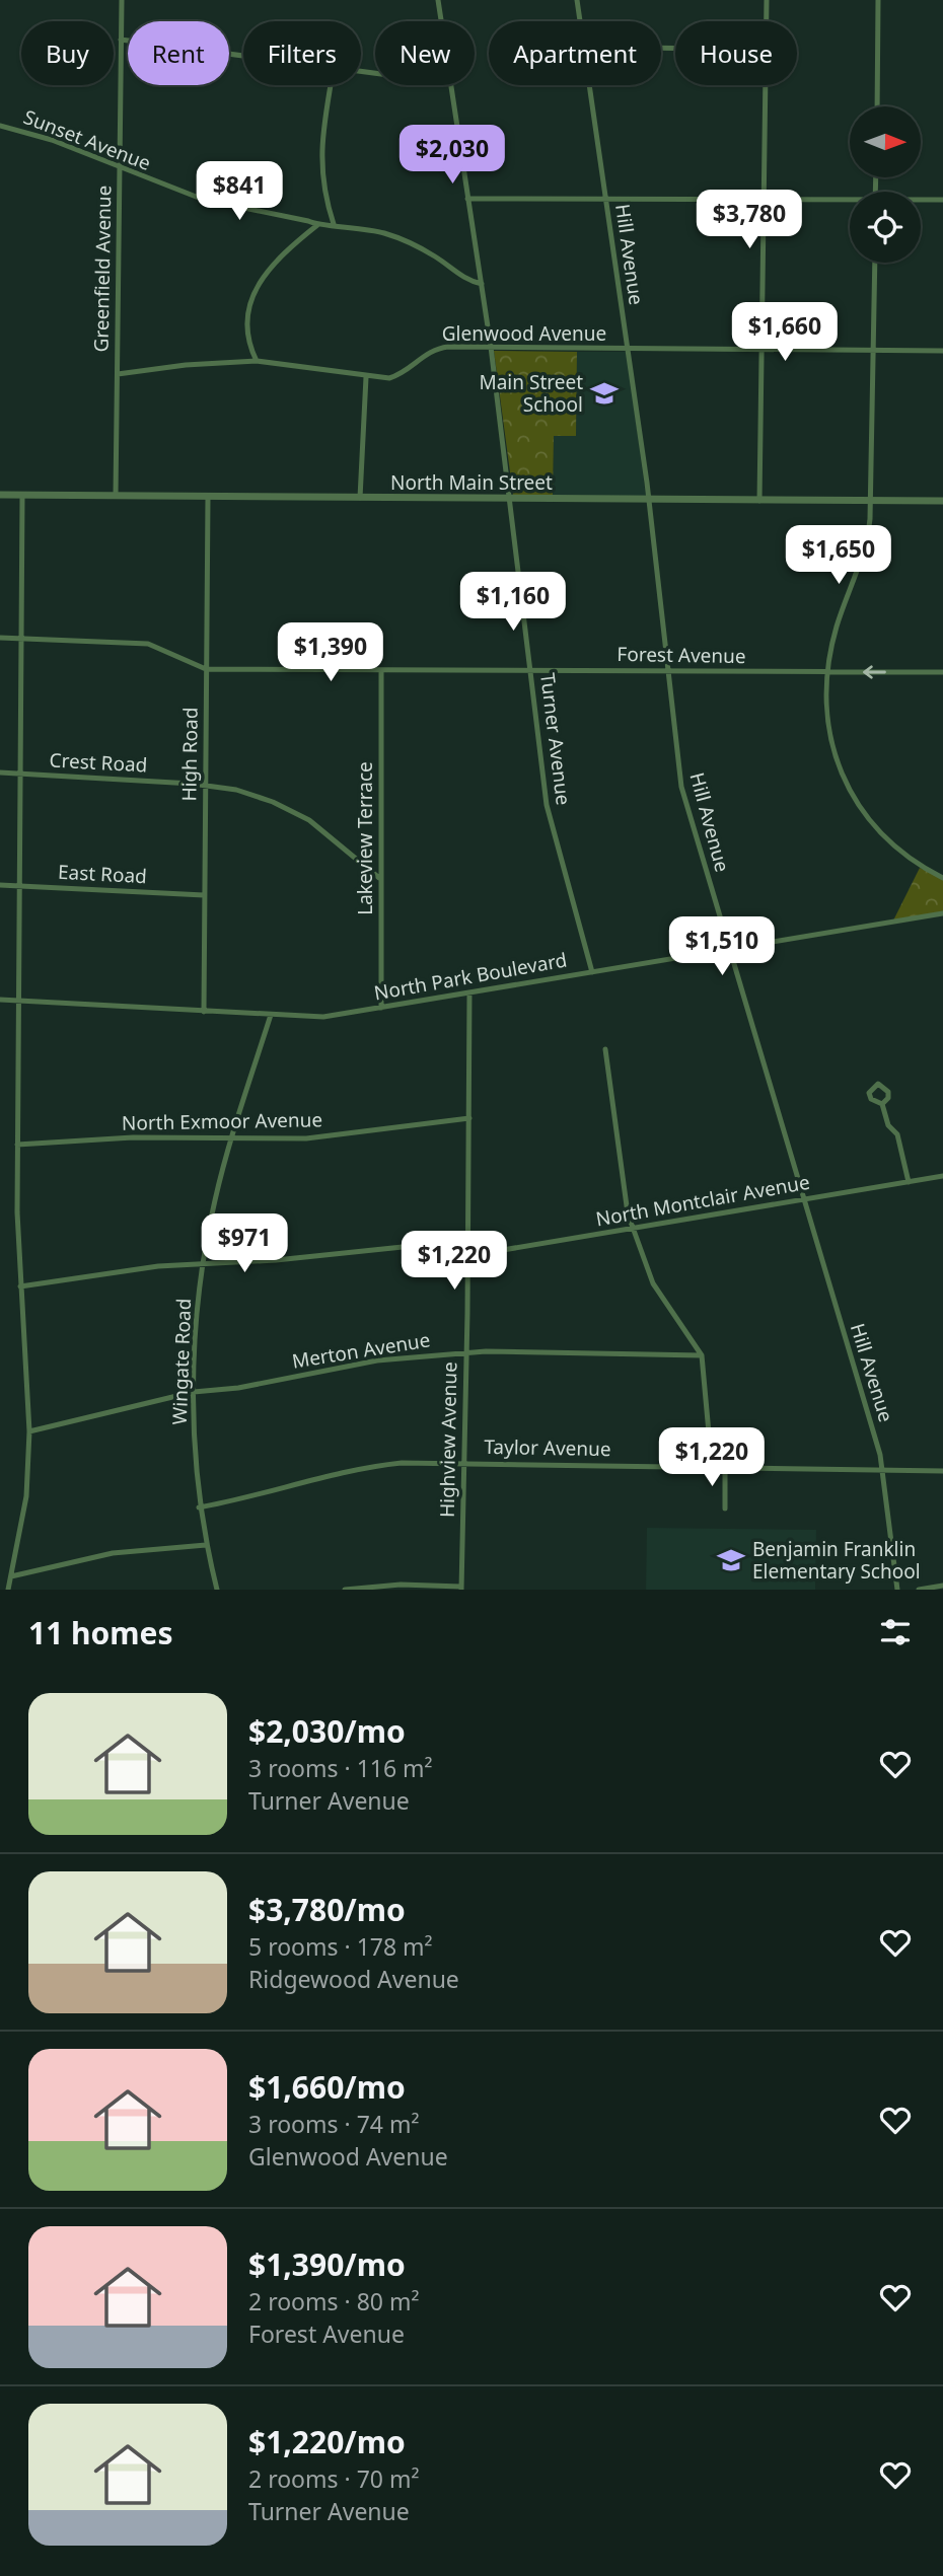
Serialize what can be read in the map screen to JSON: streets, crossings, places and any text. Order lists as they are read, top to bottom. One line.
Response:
{"streets":{"street":["Sunset Avenue","Hill Avenue","Greenfield Avenue","Glenwood Avenue","North Main Street","Forest Avenue","Turner Avenue","High Road","Crest Road","Lakeview Terrace","East Road","North Park Boulevard","North Exmoor Avenue","North Montclair Avenue","Merton Avenue","Wingate Road","Highview Avenue","Taylor Avenue"]},"crossings":[["Sunset Avenue","Greenfield Avenue"],["Sunset Avenue","Turner Avenue"],["Hill Avenue","Glenwood Avenue"],["Hill Avenue","North Main Street"],["Hill Avenue","Forest Avenue"],["Hill Avenue","North Park Boulevard"],["Hill Avenue","North Montclair Avenue"],["Hill Avenue","Taylor Avenue"],["Greenfield Avenue","Glenwood Avenue"],["Greenfield Avenue","North Main Street"],["Glenwood Avenue","Turner Avenue"],["North Main Street","Turner Avenue"],["North Main Street","High Road"],["Forest Avenue","Turner Avenue"],["Forest Avenue","High Road"],["Forest Avenue","Lakeview Terrace"],["Turner Avenue","North Park Boulevard"],["High Road","Crest Road"],["High Road","East Road"],["High Road","North Park Boulevard"],["Crest Road","Lakeview Terrace"],["Lakeview Terrace","North Park Boulevard"],["North Park Boulevard","Wingate Road"],["North Park Boulevard","Highview Avenue"],["North Exmoor Avenue","Wingate Road"],["North Exmoor Avenue","Highview Avenue"],["North Montclair Avenue","Highview Avenue"],["Merton Avenue","Wingate Road"],["Merton Avenue","Highview Avenue"],["Wingate Road","Taylor Avenue"],["Highview Avenue","Taylor Avenue"]],"places":{"school or university":["Main Street School","Benjamin Franklin Elementary School"]},"north":"right","page":{"chip":["Buy","Rent","Filters","New","Apartment","House"],"price":["$2,030","$841","$3,780","$1,660","$1,650","$1,160","$1,390","$1,510","$971","$1,220","$1,220"],"heading":"11 homes","list":[{"name":"$2,030/mo","note":"3 rooms · 116 m² · Turner Avenue"},{"name":"$3,780/mo","note":"5 rooms · 178 m² · Ridgewood Avenue"},{"name":"$1,660/mo","note":"3 rooms · 74 m² · Glenwood Avenue"},{"name":"$1,390/mo","note":"2 rooms · 80 m² · Forest Avenue"},{"name":"$1,220/mo","note":"2 rooms · 70 m² · Turner Avenue"}]}}
